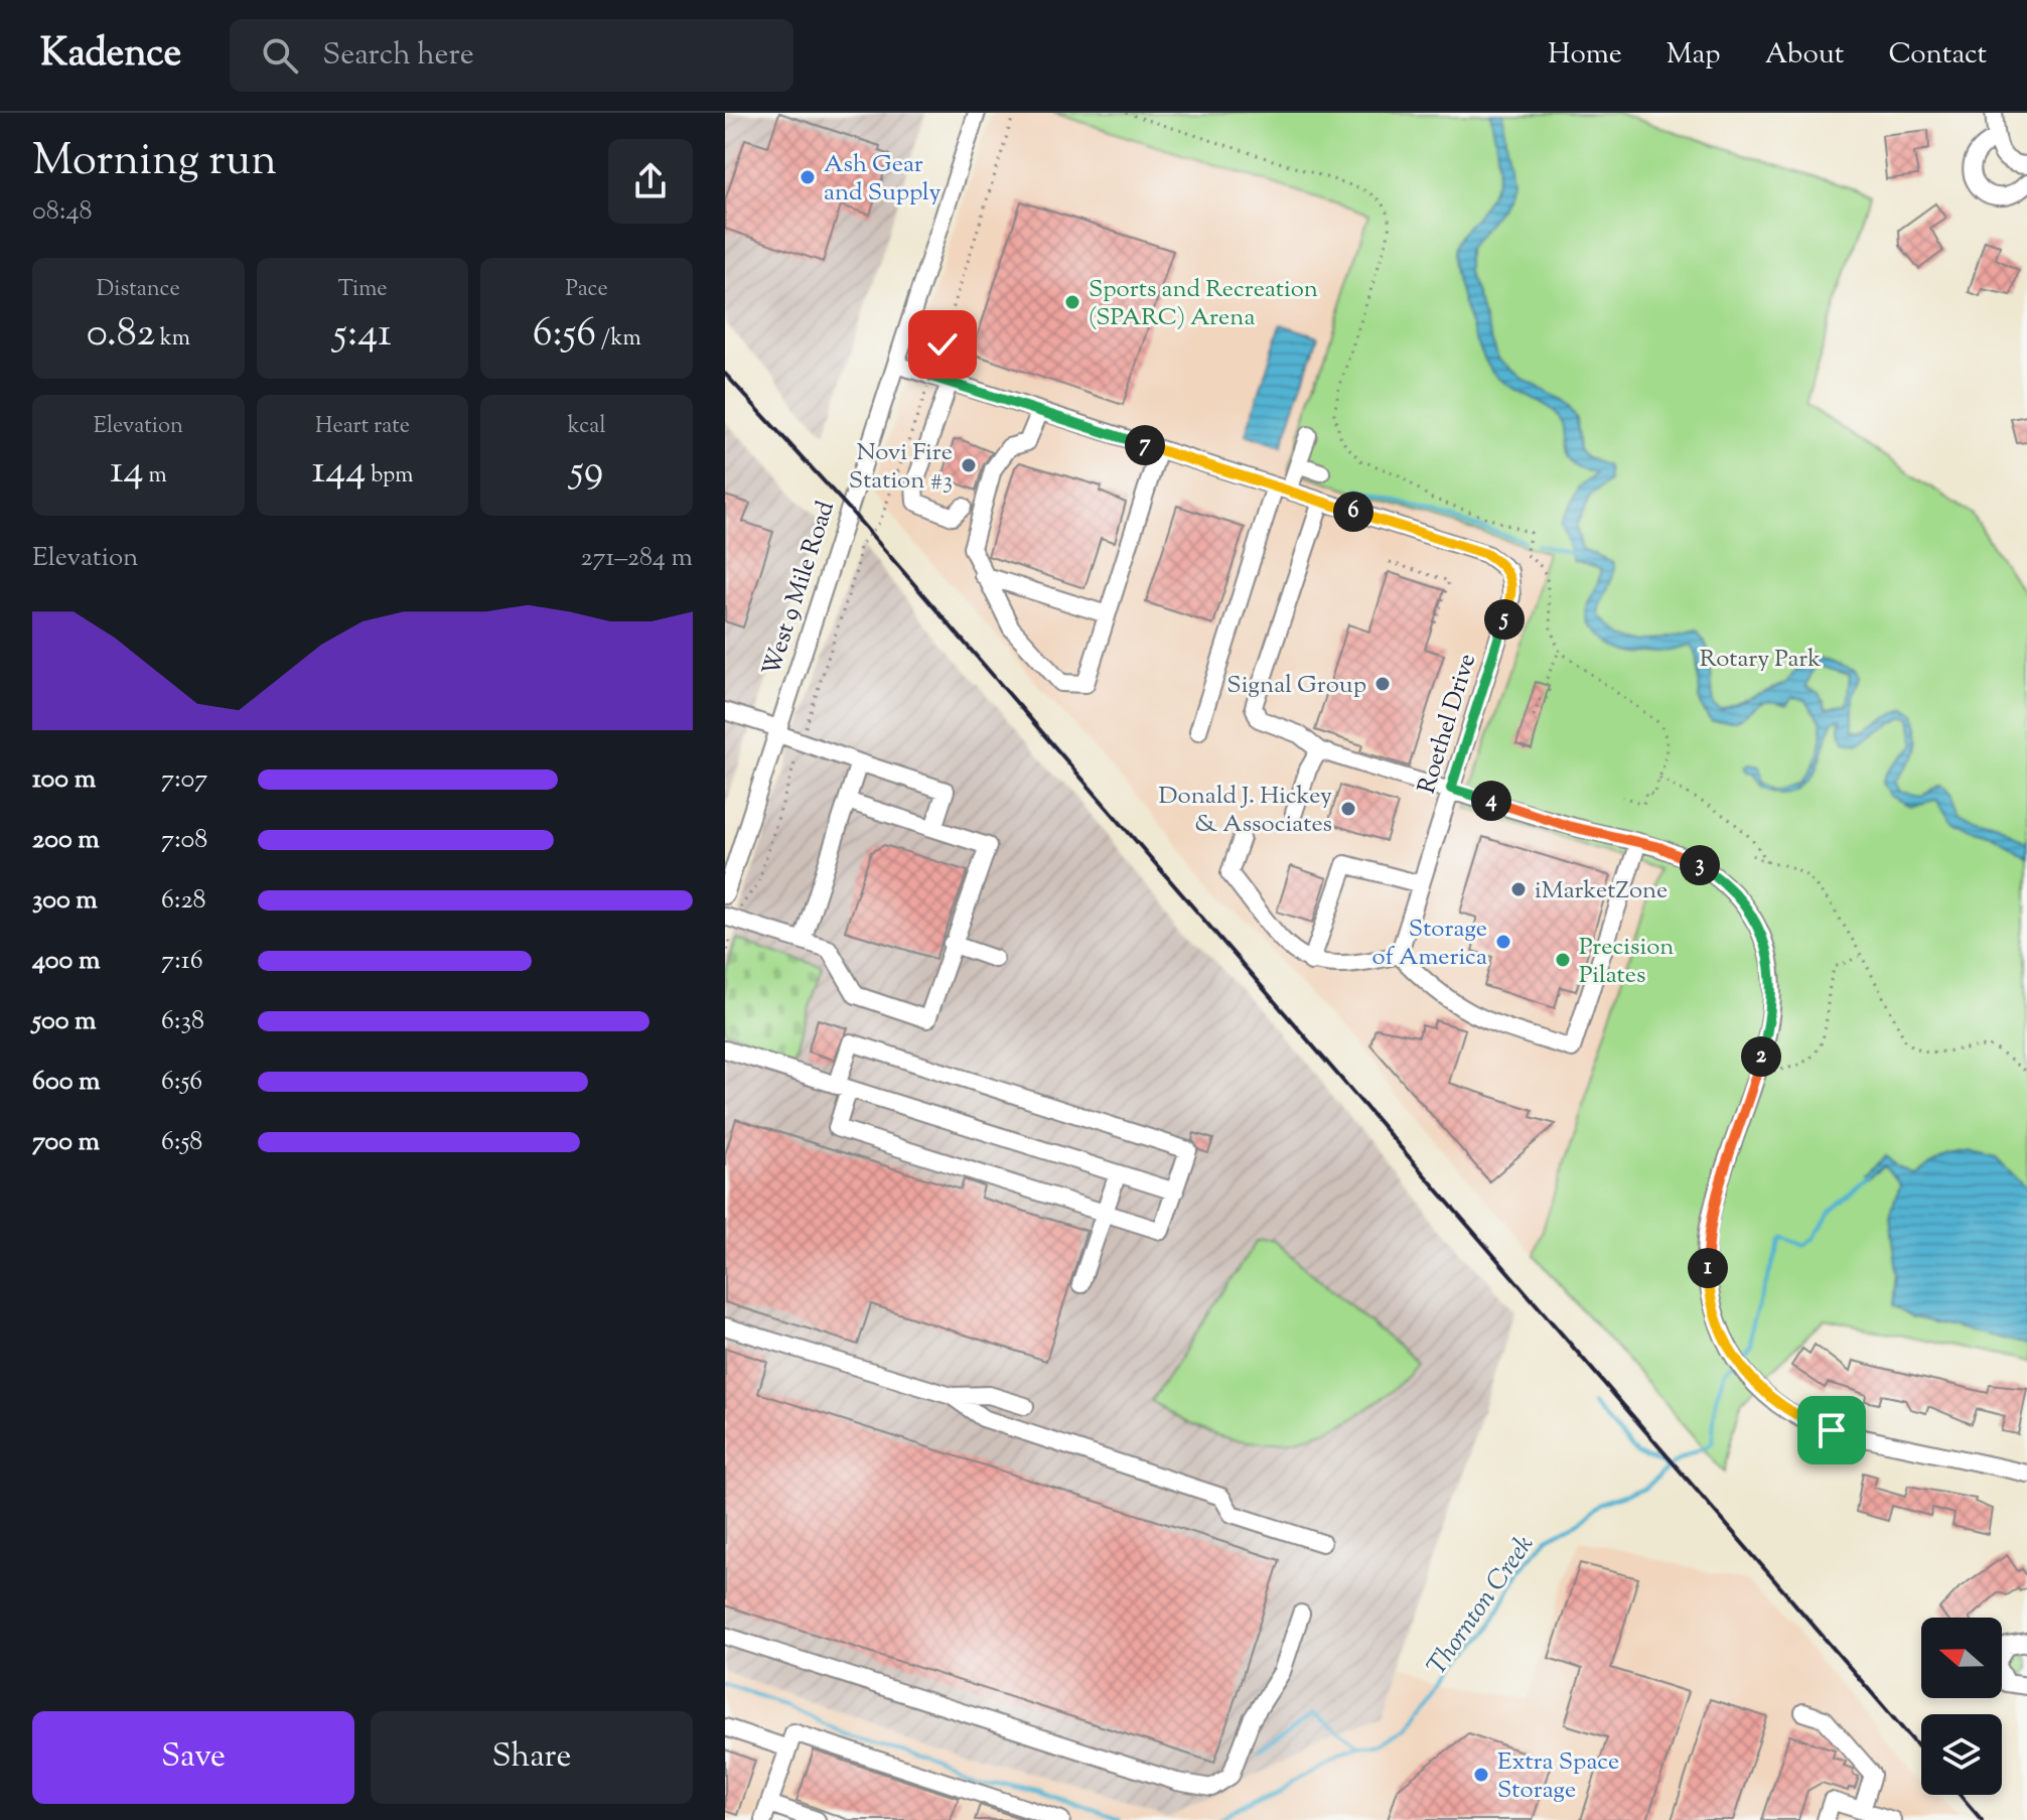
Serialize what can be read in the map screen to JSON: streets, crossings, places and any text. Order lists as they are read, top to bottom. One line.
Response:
{"streets":{"street":["West 9 Mile Road","Roethel Drive"]},"crossings":[["West 9 Mile Road","Roethel Drive"]],"water":["Thornton Creek"],"parks":["Rotary Park"],"places":["Ash Gear and Supply","Sports and Recreation (SPARC) Arena","Novi Fire Station #3","Signal Group","Donald J. Hickey & Associates","iMarketZone","Storage of America","Precision Pilates","Extra Space Storage"],"north":"left","page":{"header":"Kadence","search":"Search here","nav":["Home","Map","About","Contact"],"heading":["Morning run","08:48"],"stats":[["Distance","0.82 km"],["Time","5:41"],["Pace","6:56 /km"],["Elevation","14 m"],["Heart rate","144 bpm"],["kcal","59"]],"pins":["7","6","5","4","3","2","1"],"chart":["Elevation","271–284 m"],"list":[{"name":"100 m","note":"7:07"},{"name":"200 m","note":"7:08"},{"name":"300 m","note":"6:28"},{"name":"400 m","note":"7:16"},{"name":"500 m","note":"6:38"},{"name":"600 m","note":"6:56"},{"name":"700 m","note":"6:58"}],"buttons":["Save","Share"]}}
